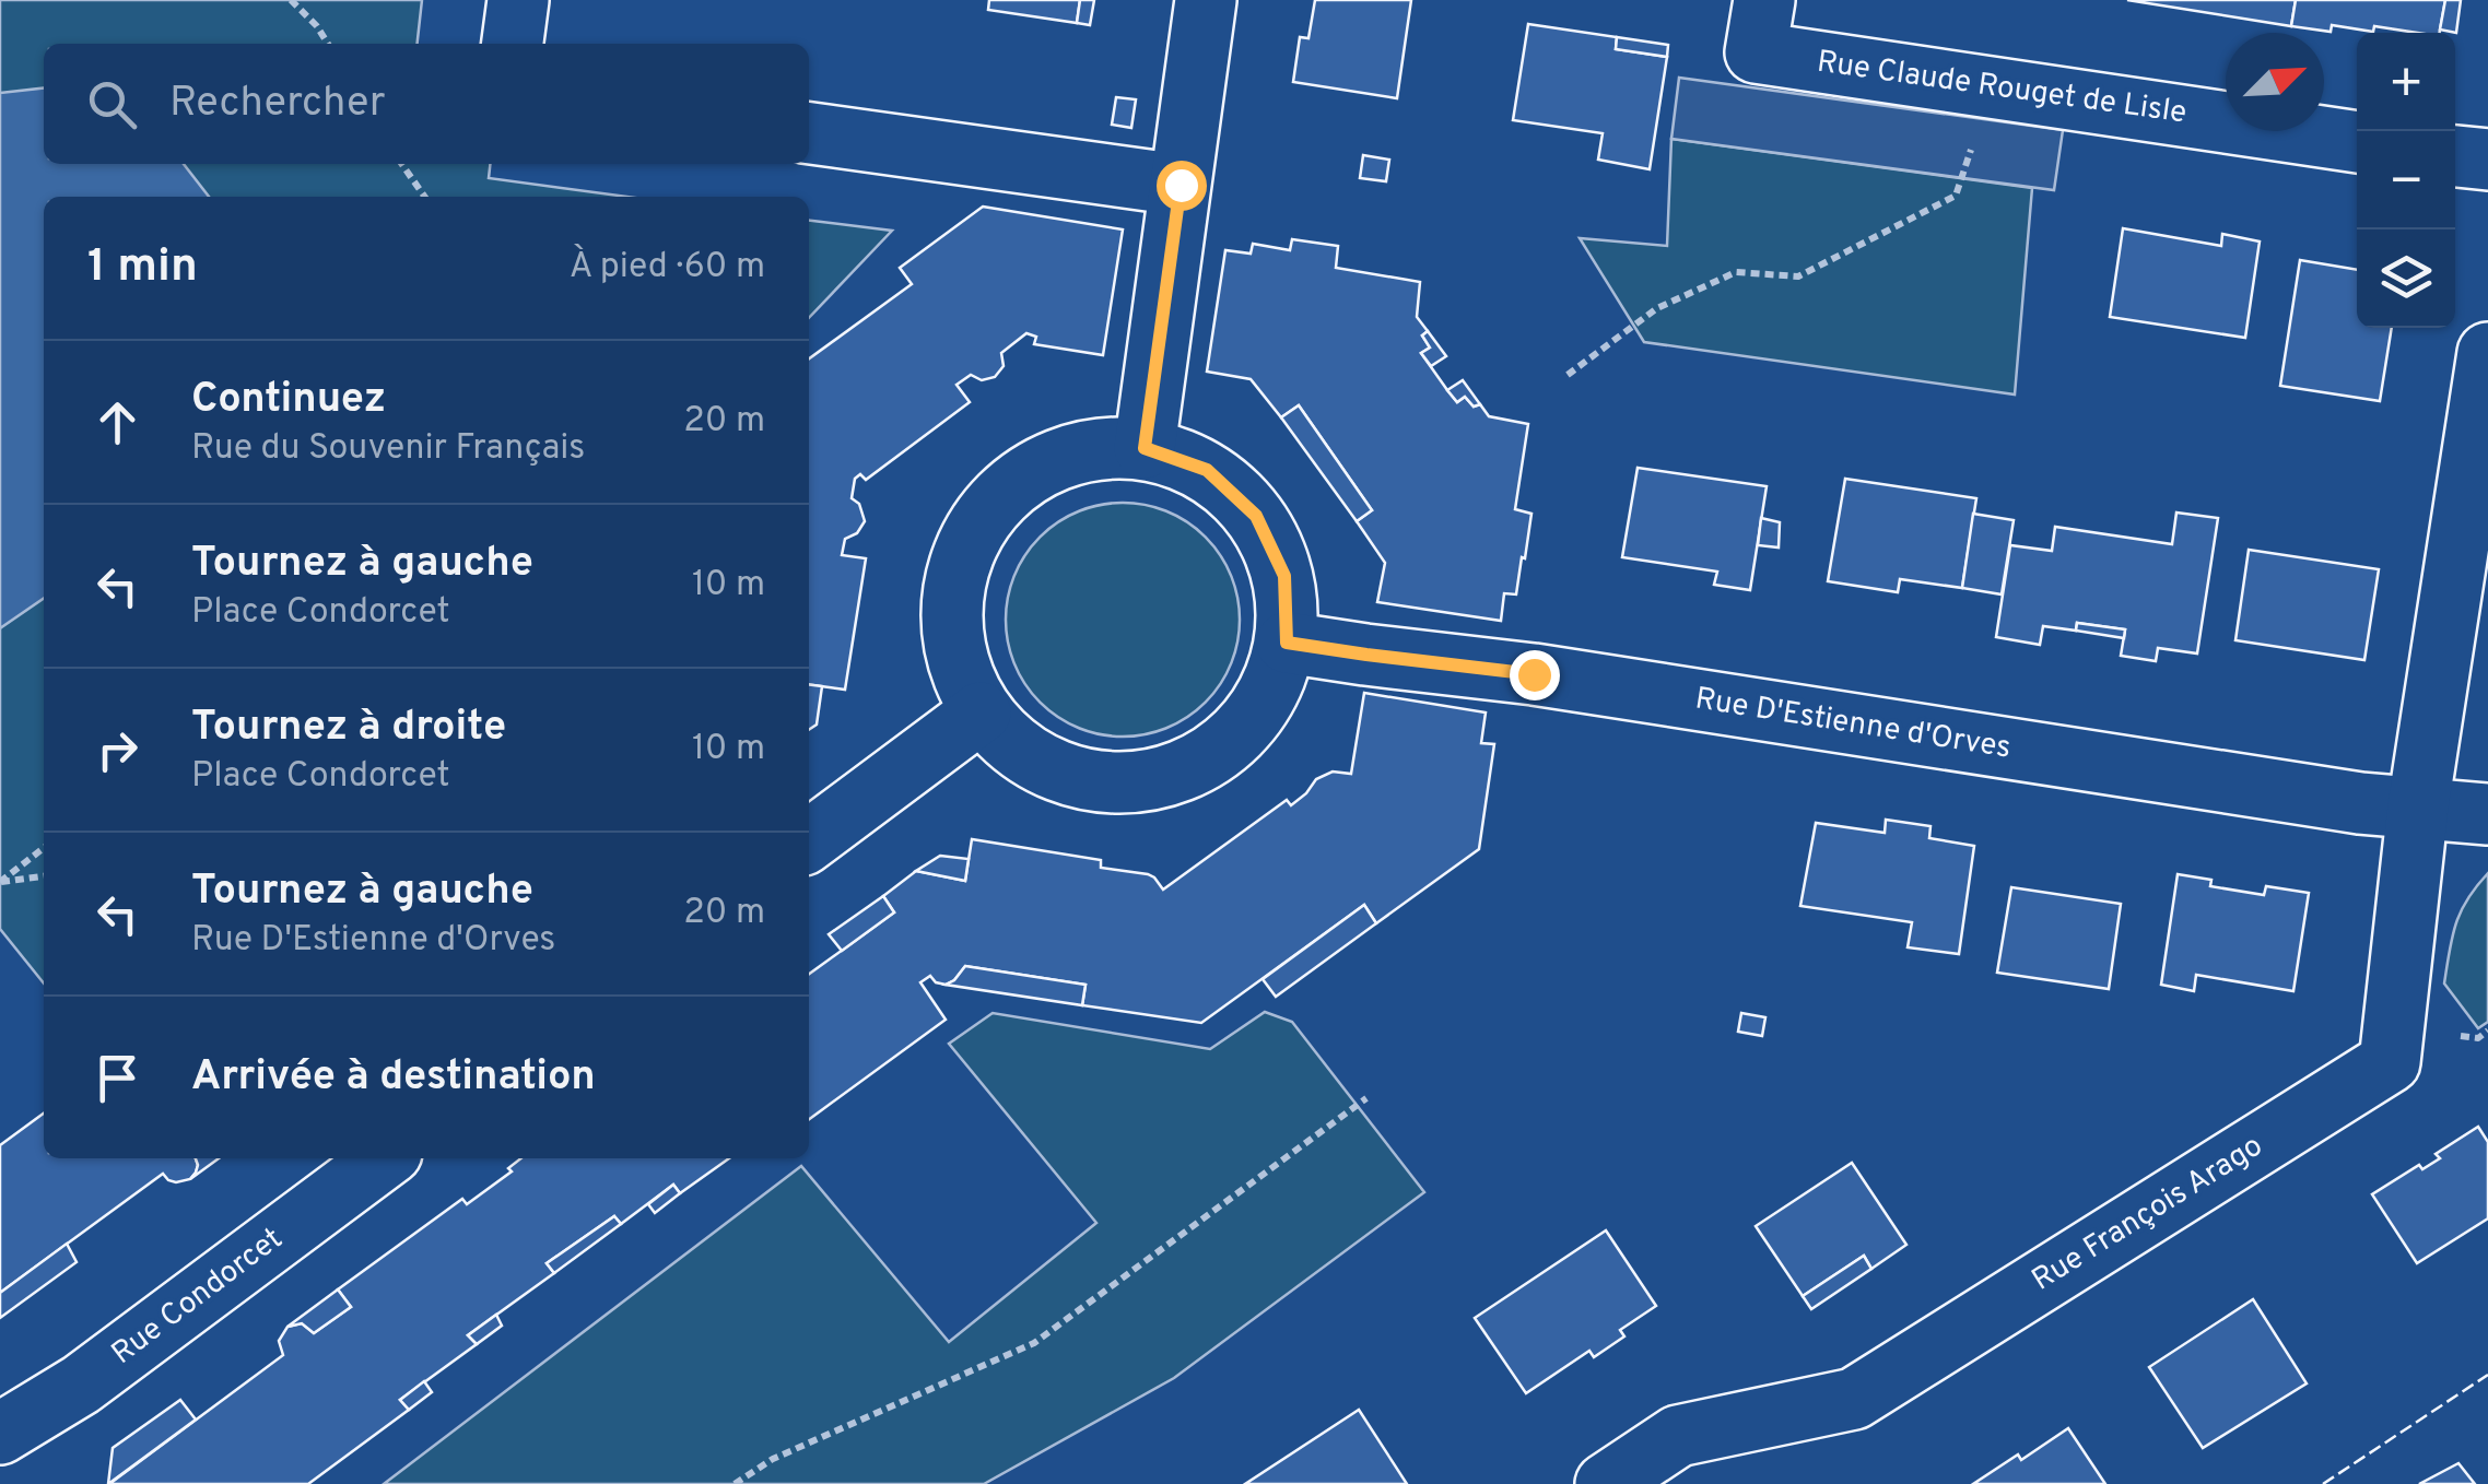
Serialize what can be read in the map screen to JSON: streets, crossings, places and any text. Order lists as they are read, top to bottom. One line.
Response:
{"streets":{"street":["Rue Claude Rouget de Lisle","Rue D'Estienne d'Orves","Rue François Arago","Rue Condorcet"]},"crossings":[["Rue D'Estienne d'Orves","Rue François Arago"]],"north":"top right","page":{"map_buttons":["+","−"],"search":"Rechercher","heading":["1 min","À pied · 60 m"],"list":[["Continuez","Rue du Souvenir Français","20 m"],["Tournez à gauche","Place Condorcet","10 m"],["Tournez à droite","Place Condorcet","10 m"],["Tournez à gauche","Rue D'Estienne d'Orves","20 m"],"Arrivée à destination"]}}
